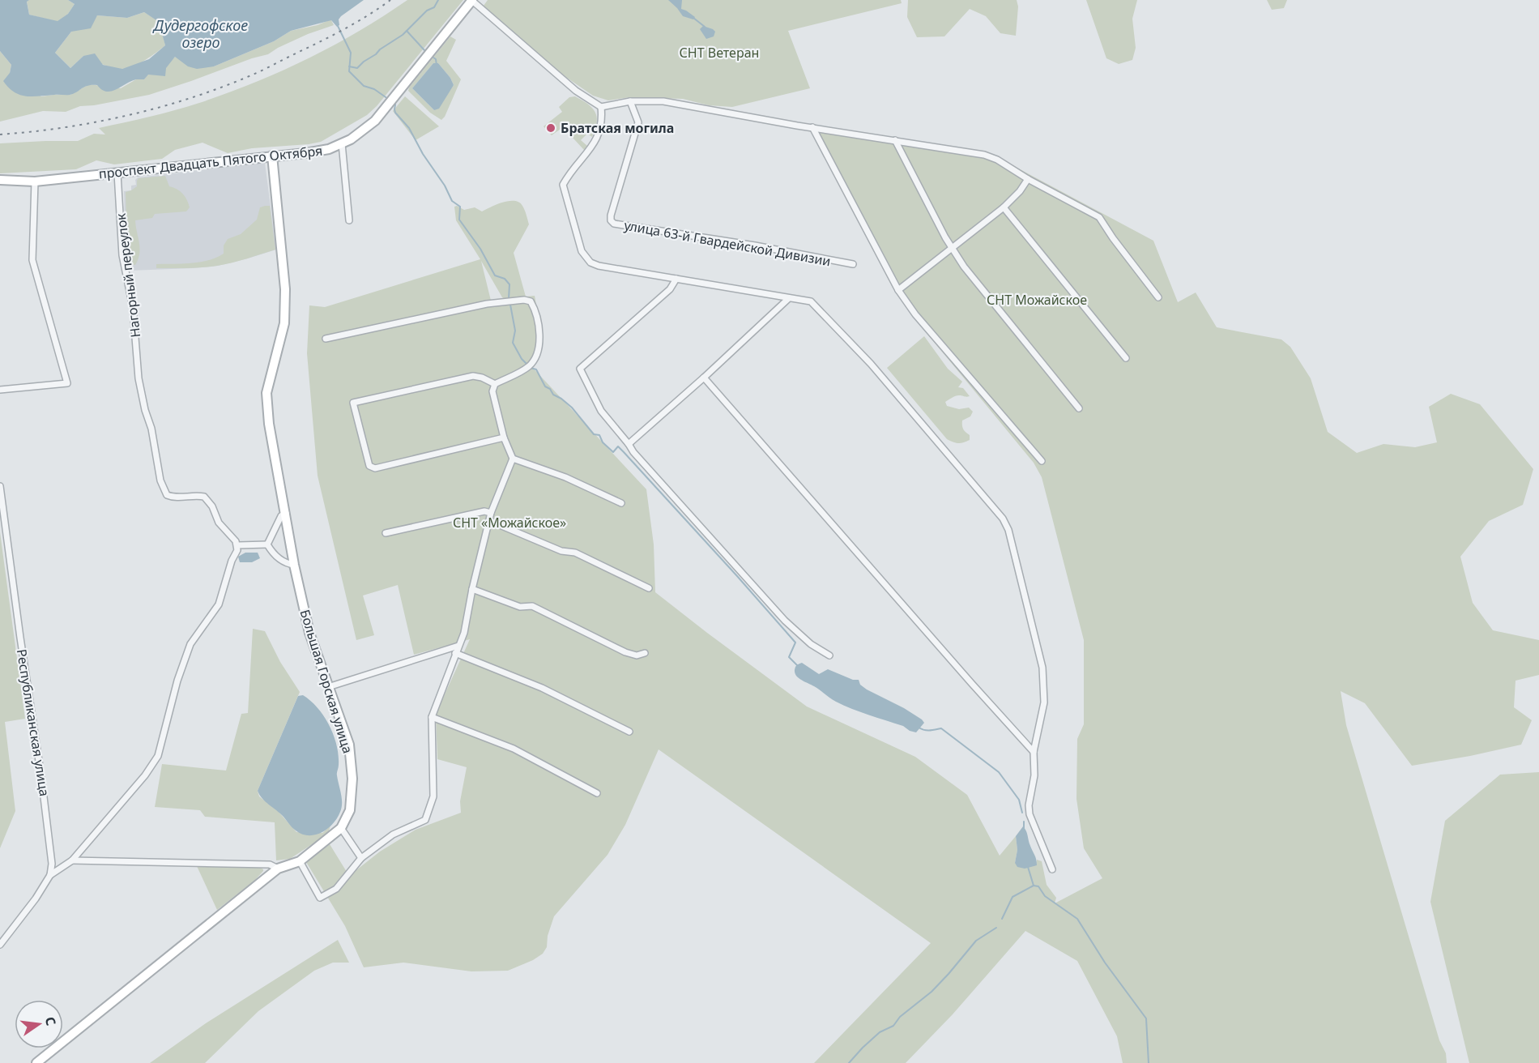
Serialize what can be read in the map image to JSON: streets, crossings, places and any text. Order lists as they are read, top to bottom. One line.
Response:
{"streets":{"street":["проспект Двадцать Пятого Октября","улица 63-й Гвардейской Дивизии","Нагорный переулок","Большая Горская улица","Республиканская улица"]},"crossings":[["проспект Двадцать Пятого Октября","Нагорный переулок"],["проспект Двадцать Пятого Октября","Большая Горская улица"]],"water":["Дудергофское озеро"],"parks":["СНТ Ветеран","СНТ Можайское","СНТ «Можайское»"],"places":["Братская могила"],"north":"right"}
